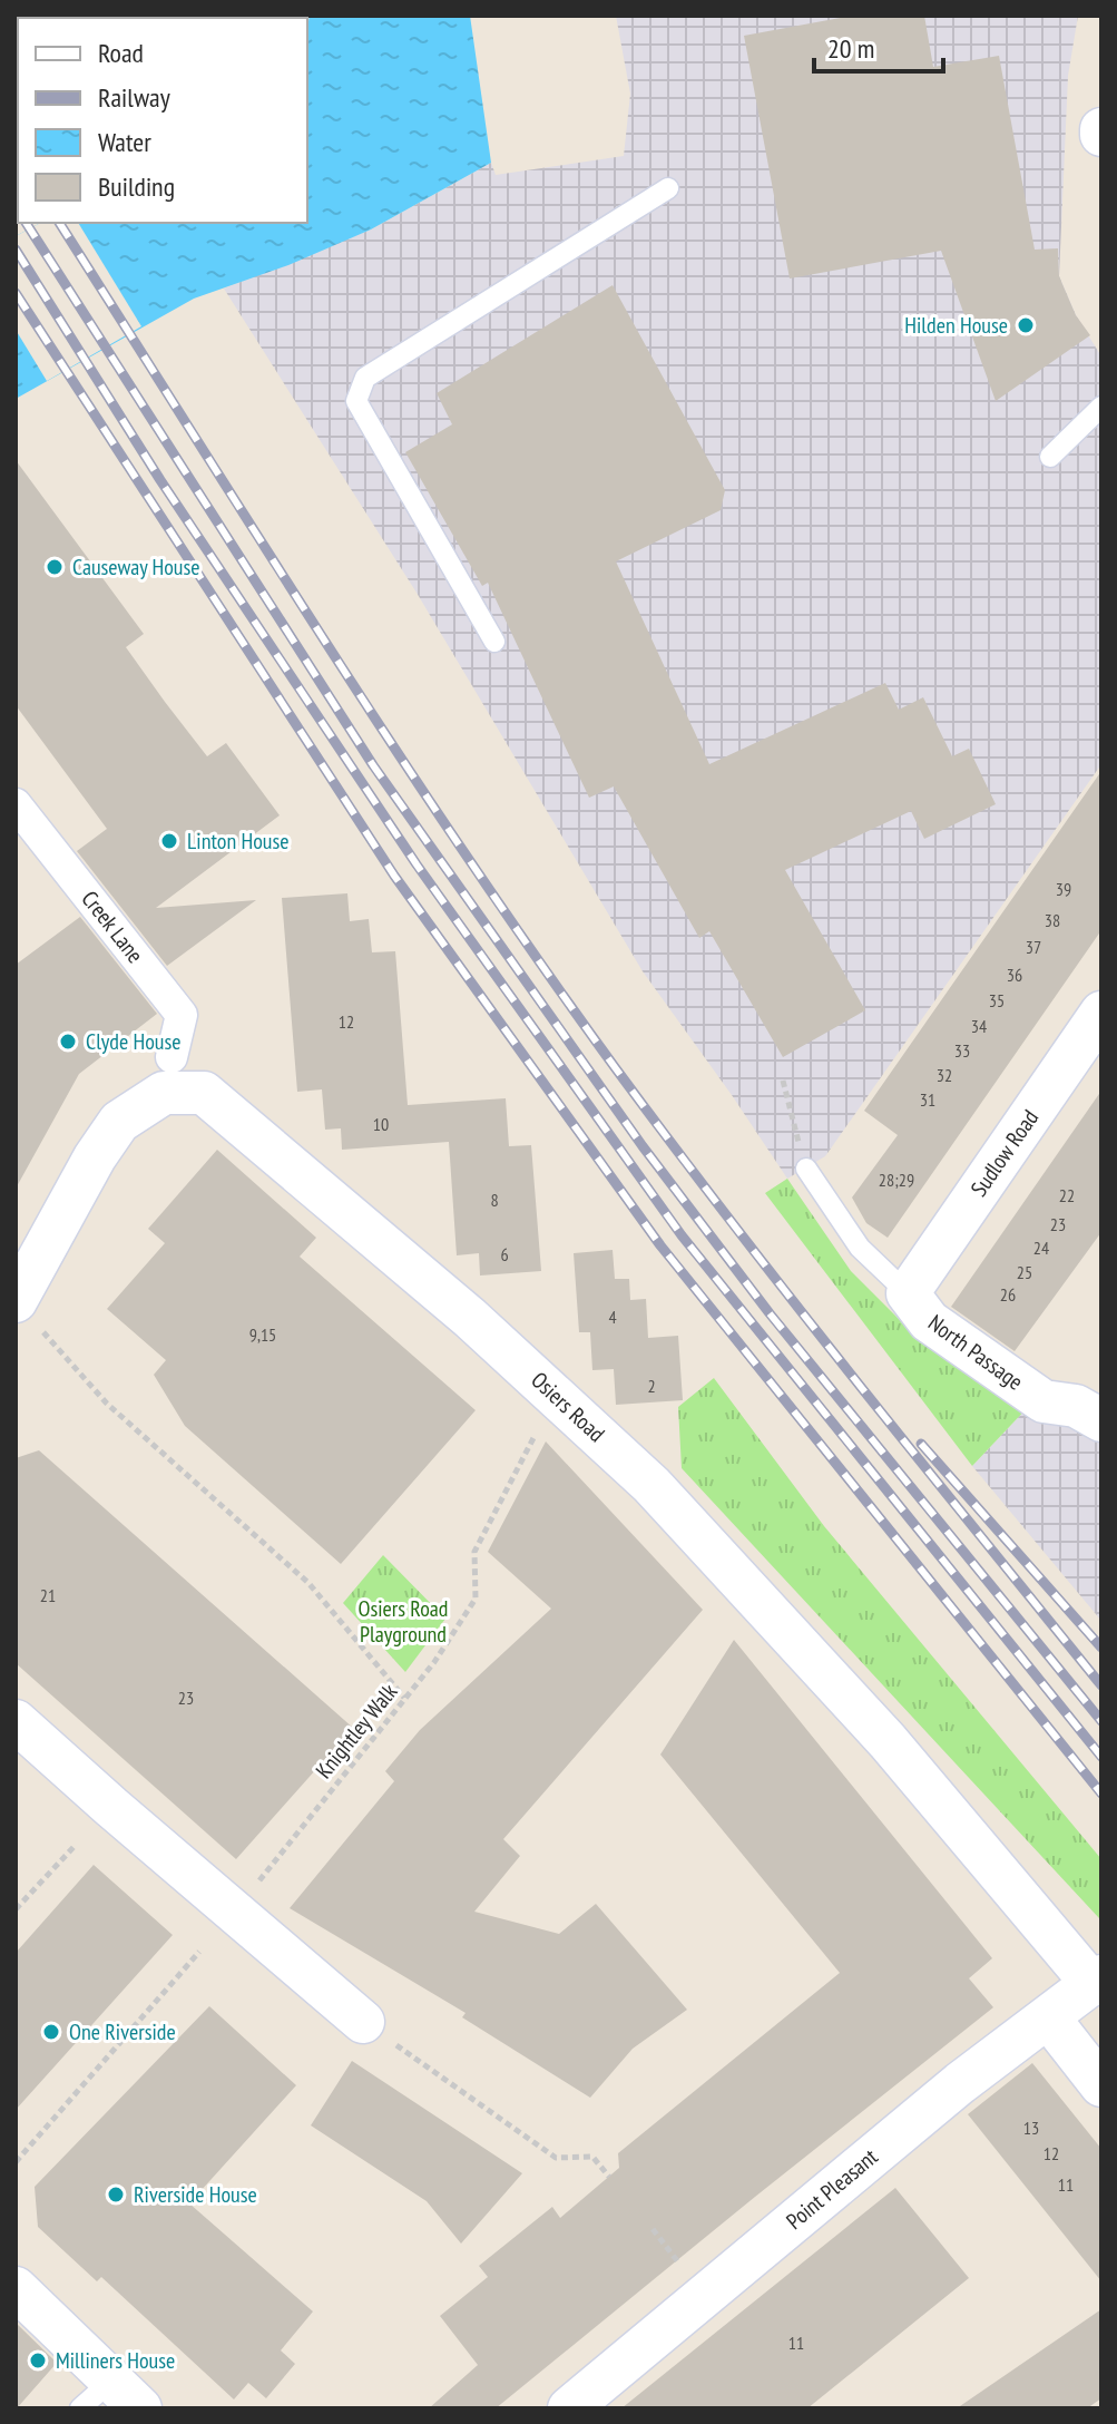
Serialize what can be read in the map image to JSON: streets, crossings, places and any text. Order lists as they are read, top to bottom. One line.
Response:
{"streets":{"street":["Creek Lane","Sudlow Road","North Passage","Osiers Road","Point Pleasant"],"path":["Knightley Walk"]},"crossings":[["Sudlow Road","North Passage"],["Osiers Road","Knightley Walk"],["Osiers Road","Point Pleasant"]],"parks":["Osiers Road Playground"],"places":["Hilden House","Causeway House","Linton House","Clyde House","One Riverside","Riverside House","Milliners House"],"house_numbers":["39","38","37","36","35","12","34","33","32","31","10","28;29","22","8","23","24","6","25","26","4","9,15","2","21","23","13","12","11","11"],"legend":["Road","Railway","Water","Building"],"scale_bar":"20 m"}
